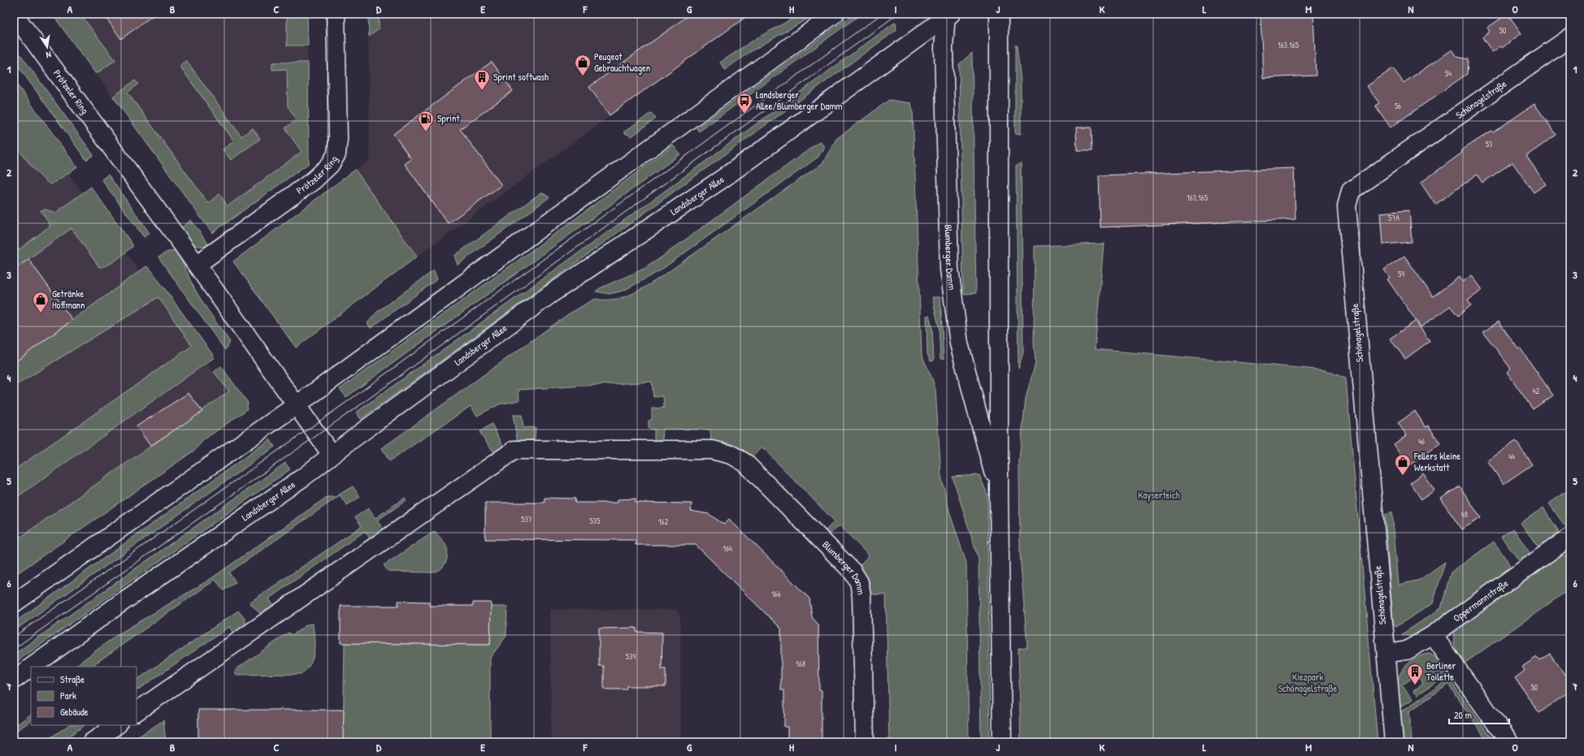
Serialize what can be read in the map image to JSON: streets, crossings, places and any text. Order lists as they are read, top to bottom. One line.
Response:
{"streets":{"main road":["Prötzeler Ring","Schönagelstraße","Landsberger Allee","Blumberger Damm","Oppermannstraße"]},"crossings":[["Prötzeler Ring","Landsberger Allee"],["Schönagelstraße","Oppermannstraße"],["Landsberger Allee","Blumberger Damm"]],"parks":["Kayserteich","Kiezpark Schönagelstraße"],"places":{"shop":["Peugeot Gebrauchtwagen","Getränke Hoffmann","Fellers kleine Werkstatt"],"building":["Sprint softwash","Berliner Toilette"],"bus stop":["Landsberger Allee/Blumberger Damm"],"fuel station":["Sprint"]},"house_numbers":["50","163,165","54","56","53","163,165","57A","59","42","46","44","48","537","535","162","164","166","539","168","50"],"legend":["Straße","Park","Gebäude"],"scale_bar":"20 m","north":"bottom","grid":{"columns":["A","B","C","D","E","F","G","H","I","J","K","L","M","N","O"],"rows":["1","2","3","4","5","6","7"]}}
